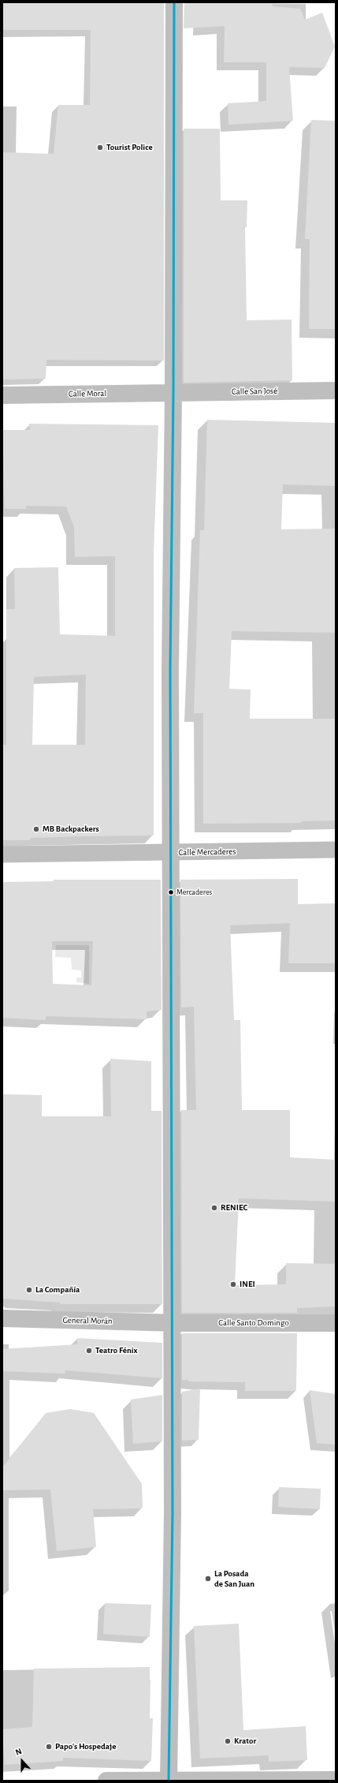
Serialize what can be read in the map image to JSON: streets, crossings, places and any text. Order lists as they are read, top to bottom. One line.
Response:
{"streets":{"street":["Calle San José","Calle Moral","Calle Mercaderes","General Morán","Calle Santo Domingo"]},"crossings":[["Calle San José","Calle Moral"],["General Morán","Calle Santo Domingo"]],"places":["Tourist Police","MB Backpackers","Mercaderes","RENIEC","INEI","La Compañía","Teatro Fénix","La Posada de San Juan","Krator","Papo's Hospedaje"],"north":"top"}
